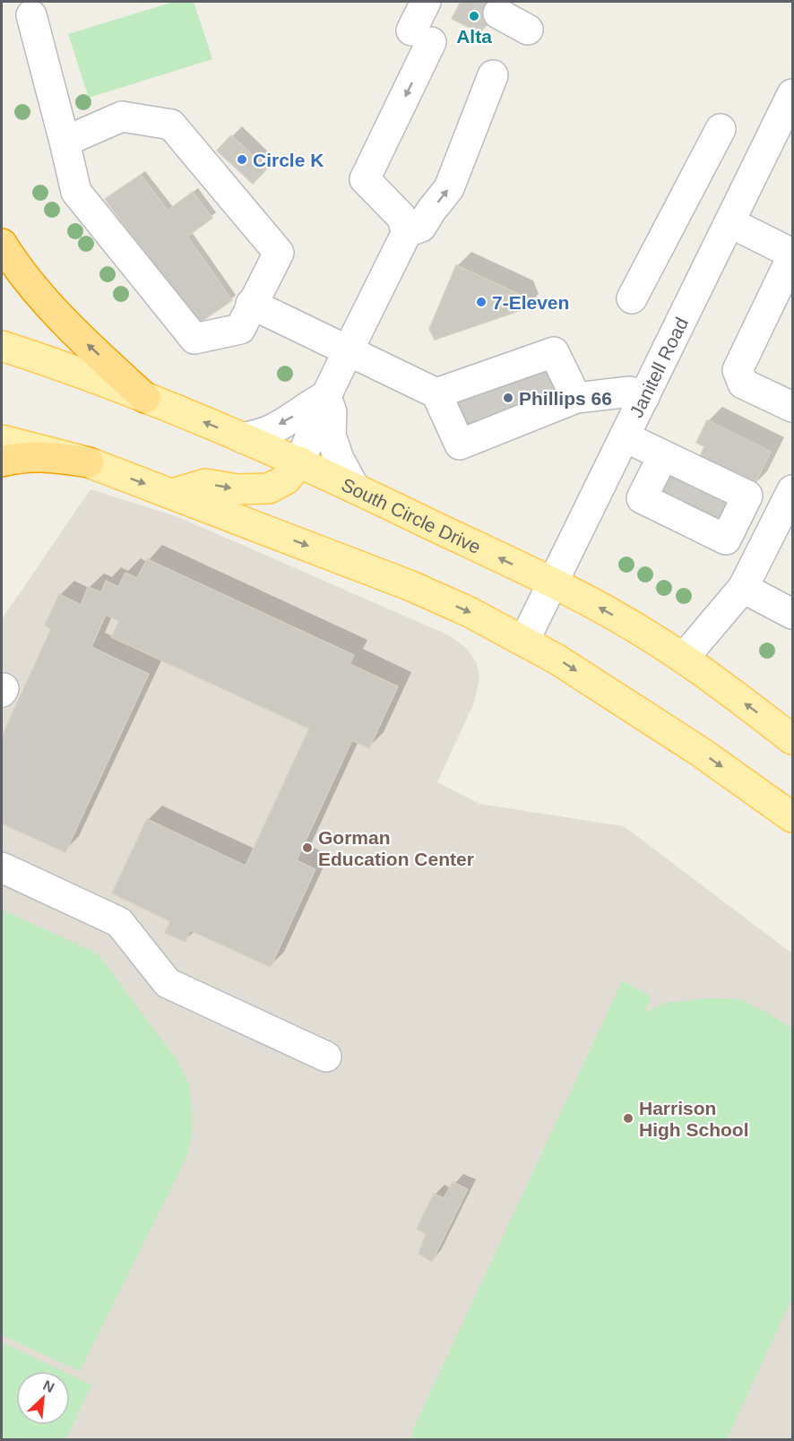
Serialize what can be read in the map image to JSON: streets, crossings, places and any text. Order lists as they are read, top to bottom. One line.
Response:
{"streets":{"main road":["South Circle Drive"],"street":["Janitell Road"]},"crossings":[["Janitell Road","South Circle Drive"]],"places":["Alta","Circle K","7-Eleven","Phillips 66","Gorman Education Center","Harrison High School"],"north":"top right"}
